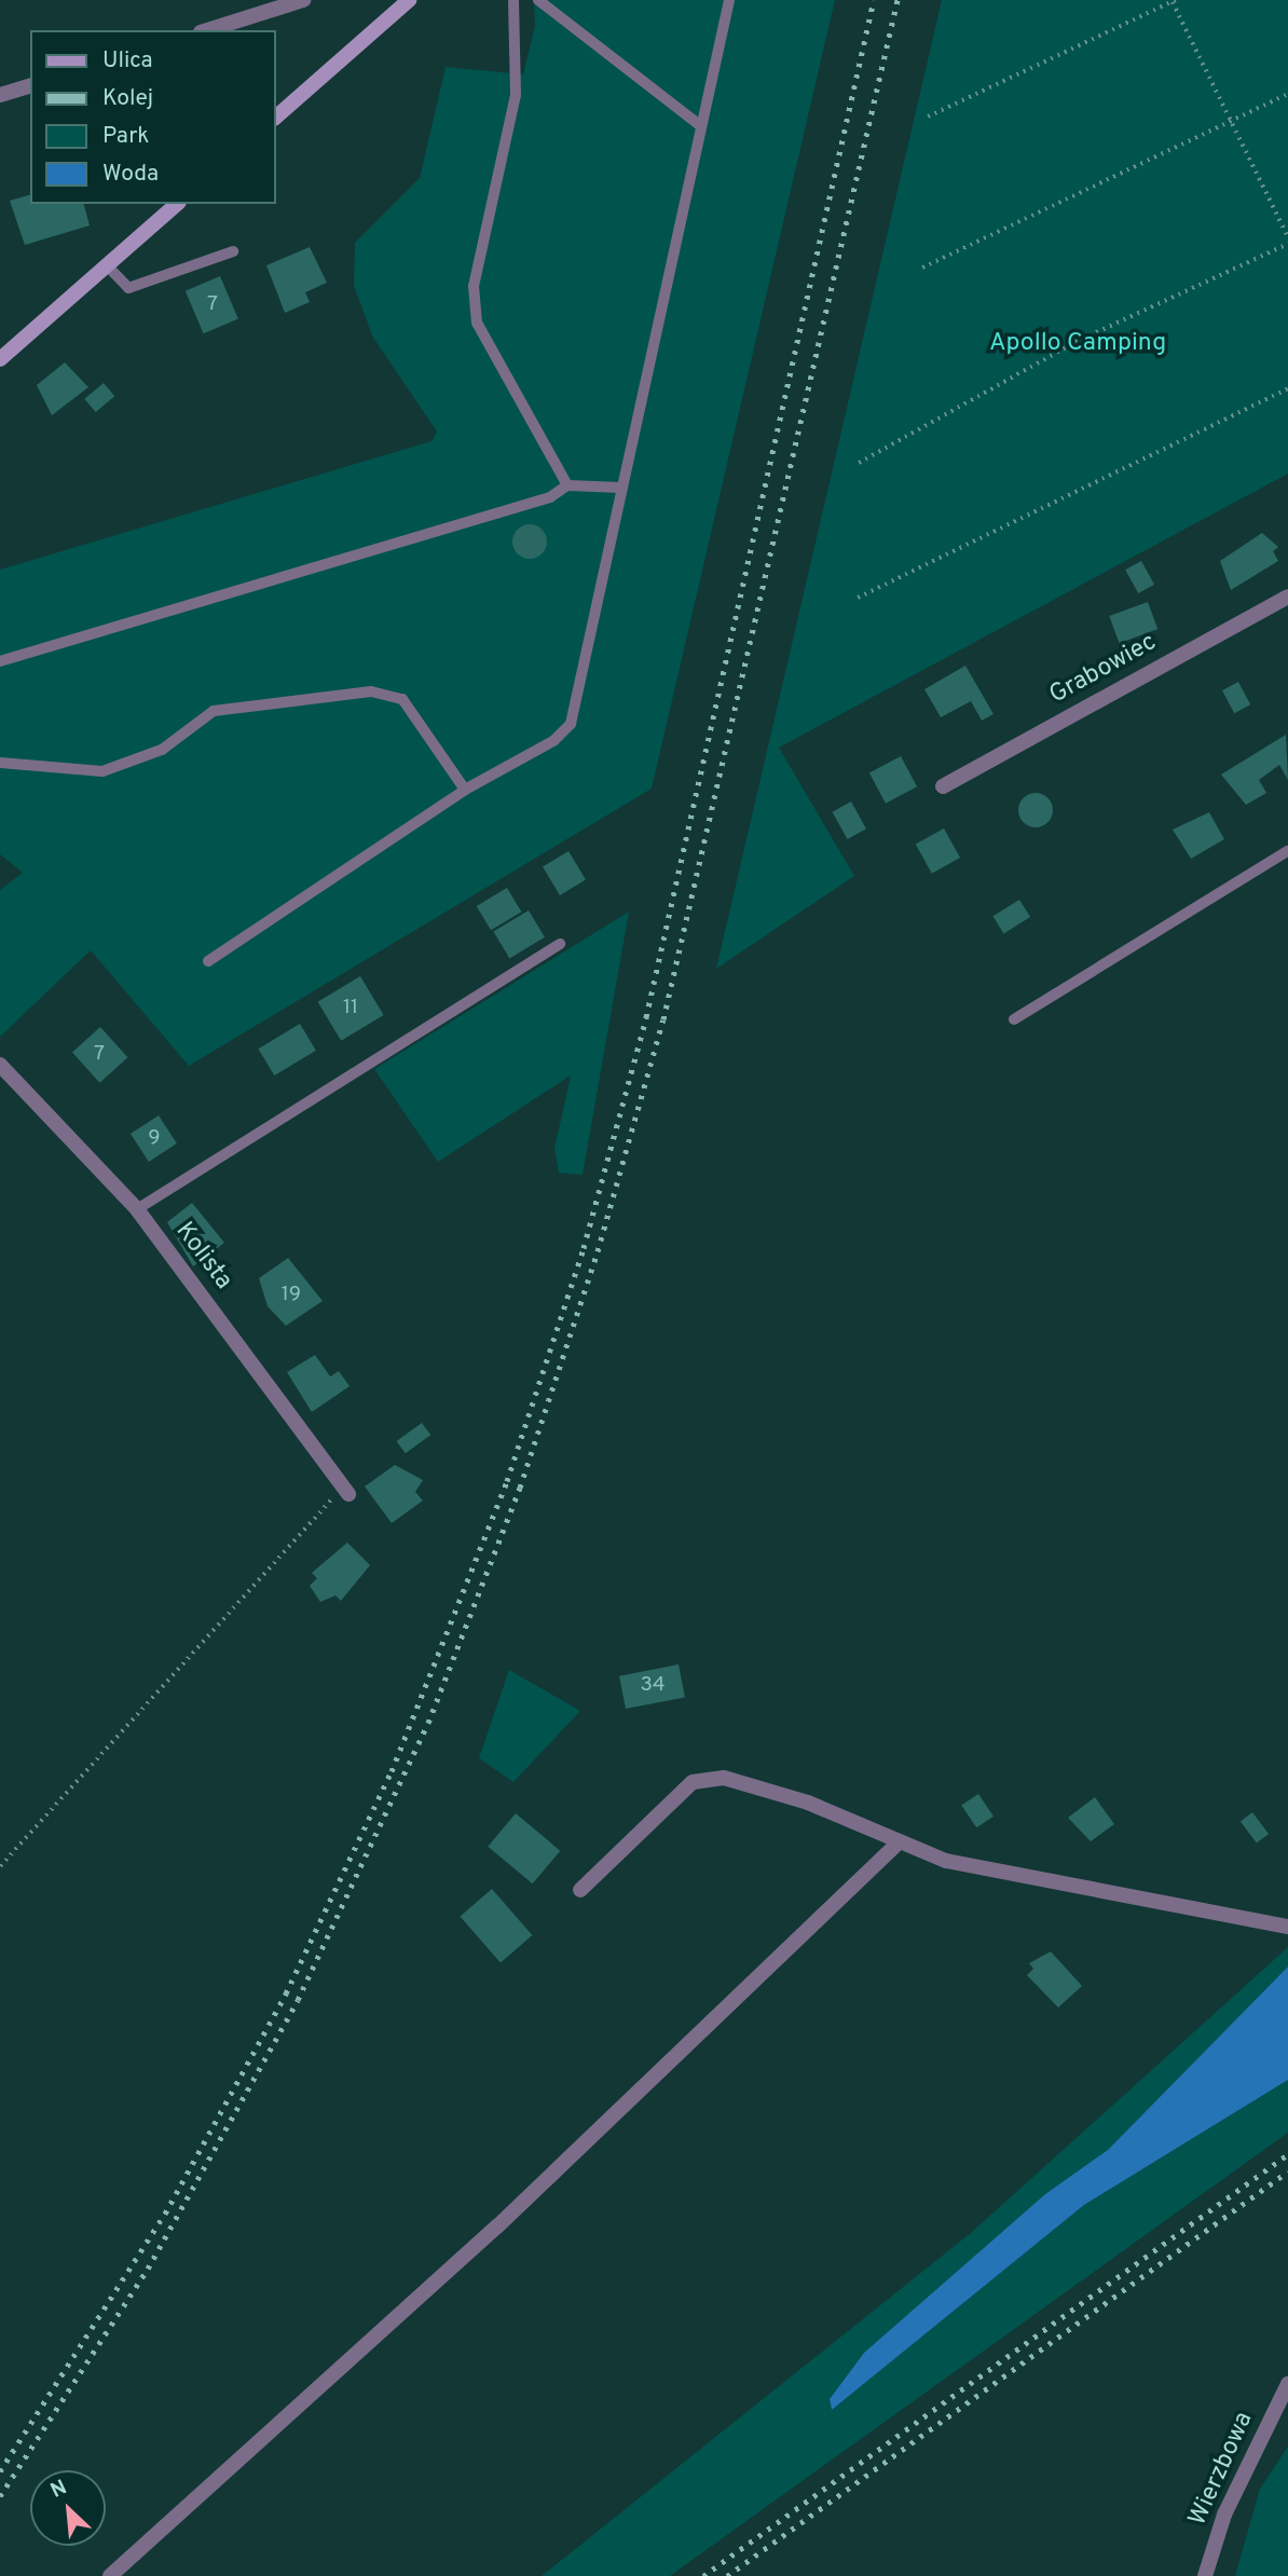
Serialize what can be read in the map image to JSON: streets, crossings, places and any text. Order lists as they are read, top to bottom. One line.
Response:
{"streets":{"street":["Grabowiec","Kolista","Wierzbowa"]},"parks":["Apollo Camping"],"house_numbers":["7","11","7","9","19","34"],"legend":["Ulica","Kolej","Park","Woda"],"north":"top left"}
